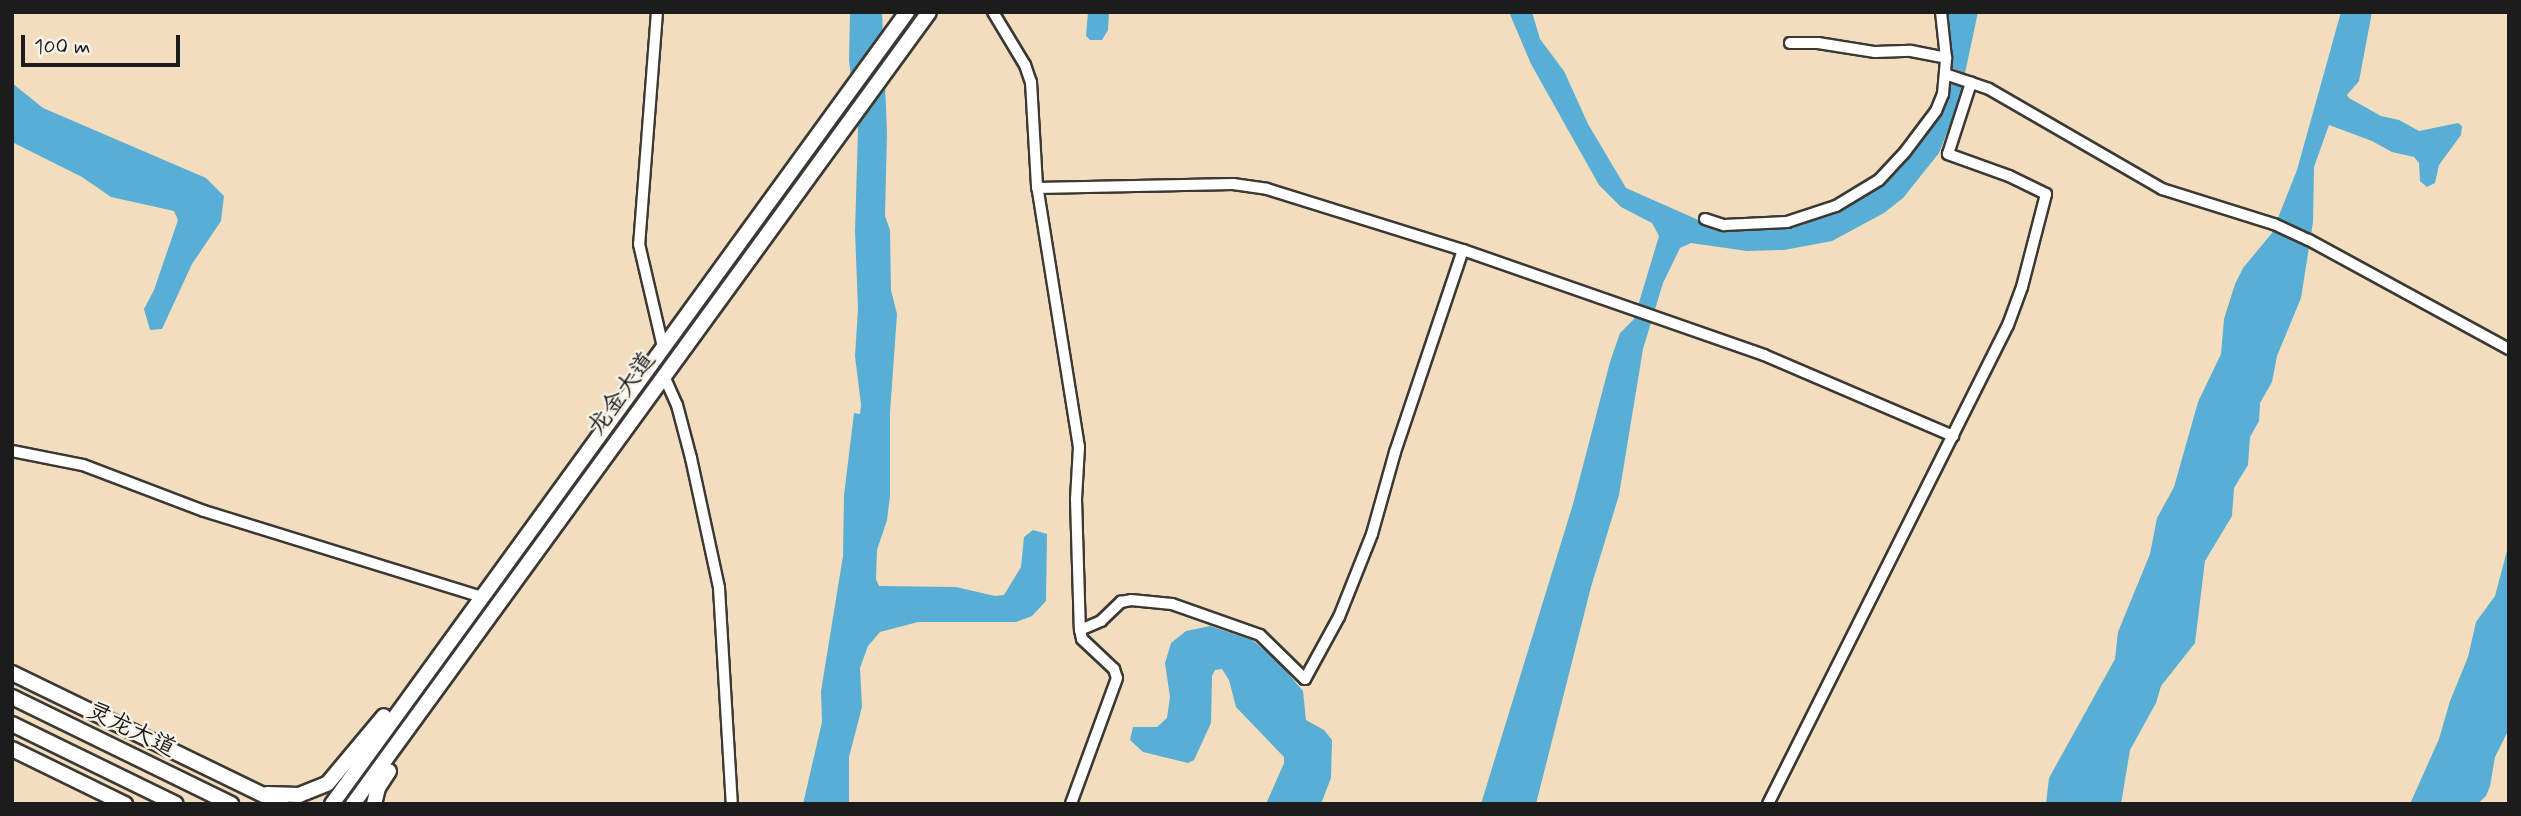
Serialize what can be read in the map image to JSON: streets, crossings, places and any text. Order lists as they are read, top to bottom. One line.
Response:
{"streets":{"main road":["龙金大道","灵龙大道"]},"scale_bar":"100 m"}
